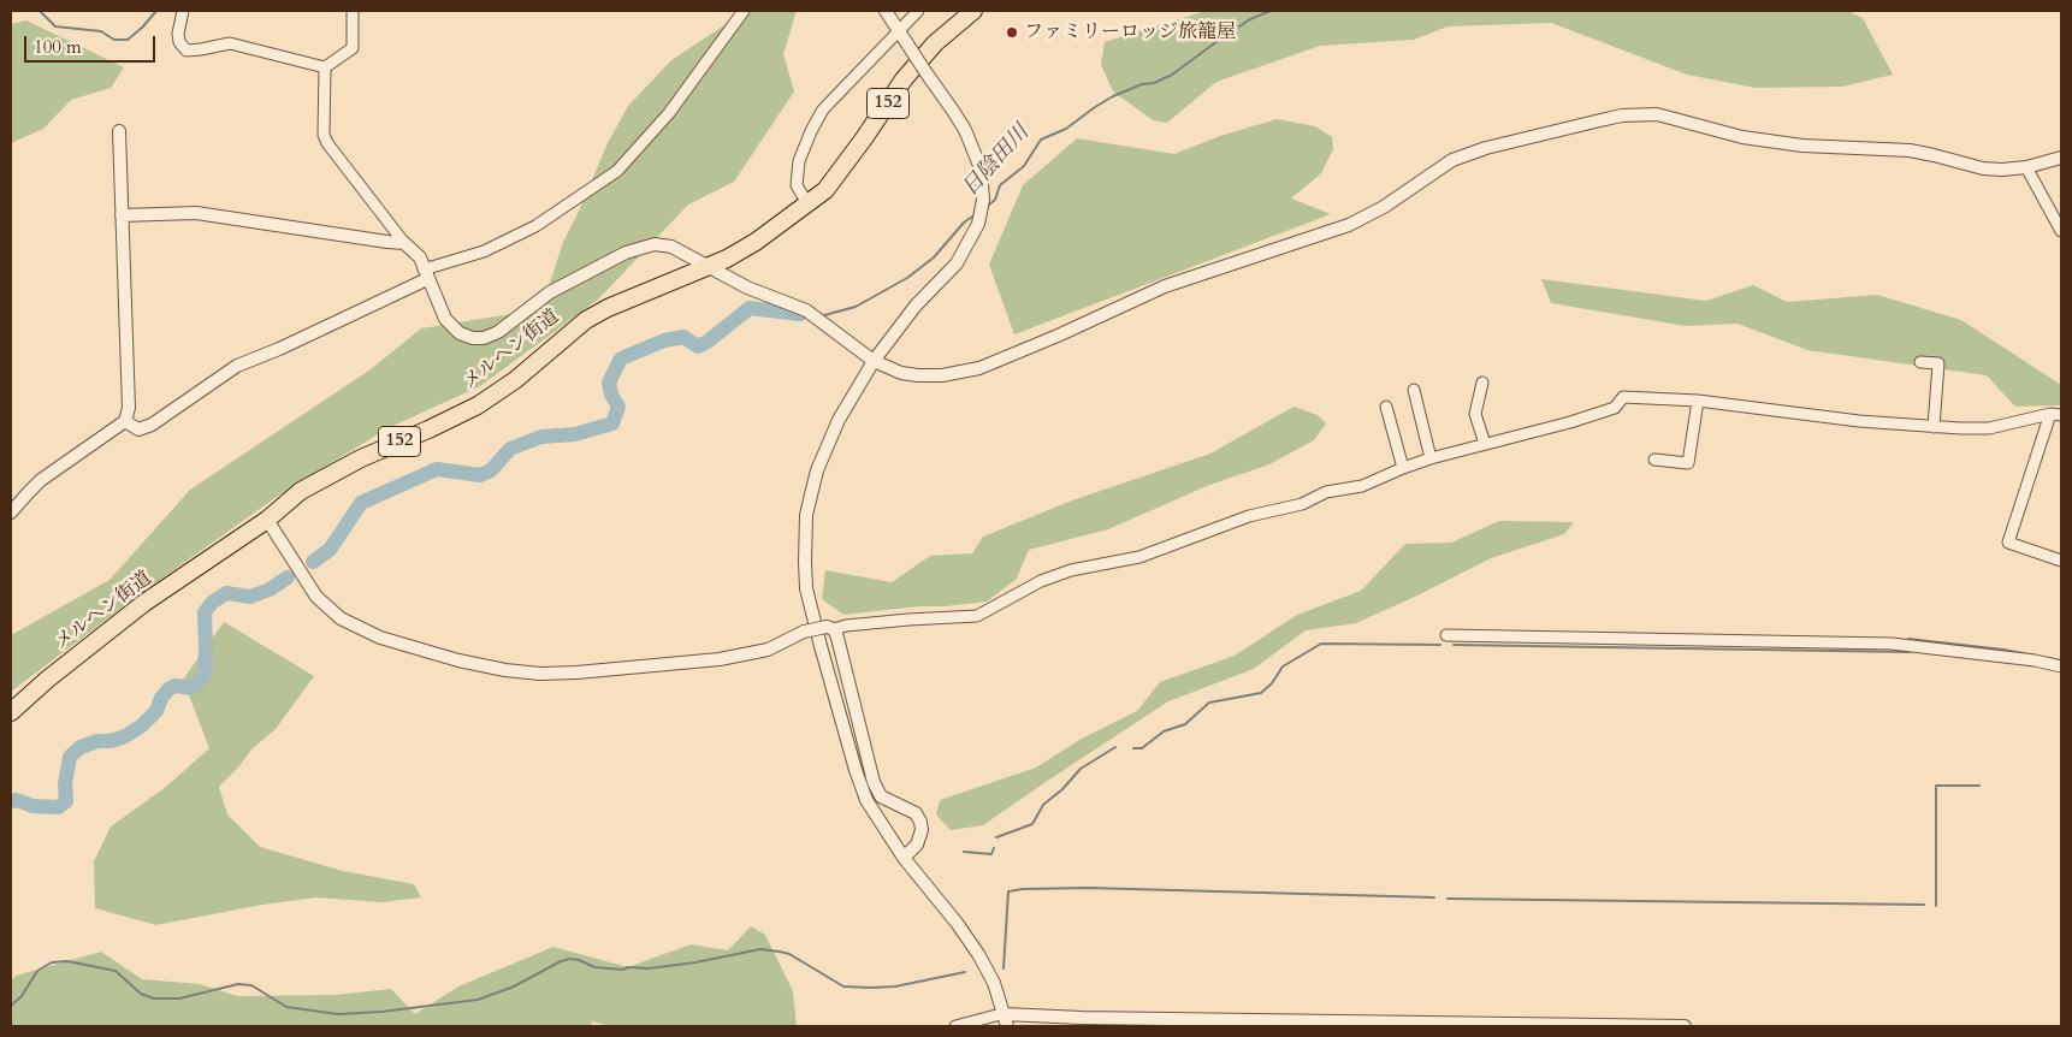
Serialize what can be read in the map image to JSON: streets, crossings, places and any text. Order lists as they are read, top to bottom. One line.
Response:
{"streets":{"highway":["152","メルヘン街道"]},"water":["日陰田川"],"places":["ファミリーロッジ旅籠屋"],"scale_bar":"100 m"}
